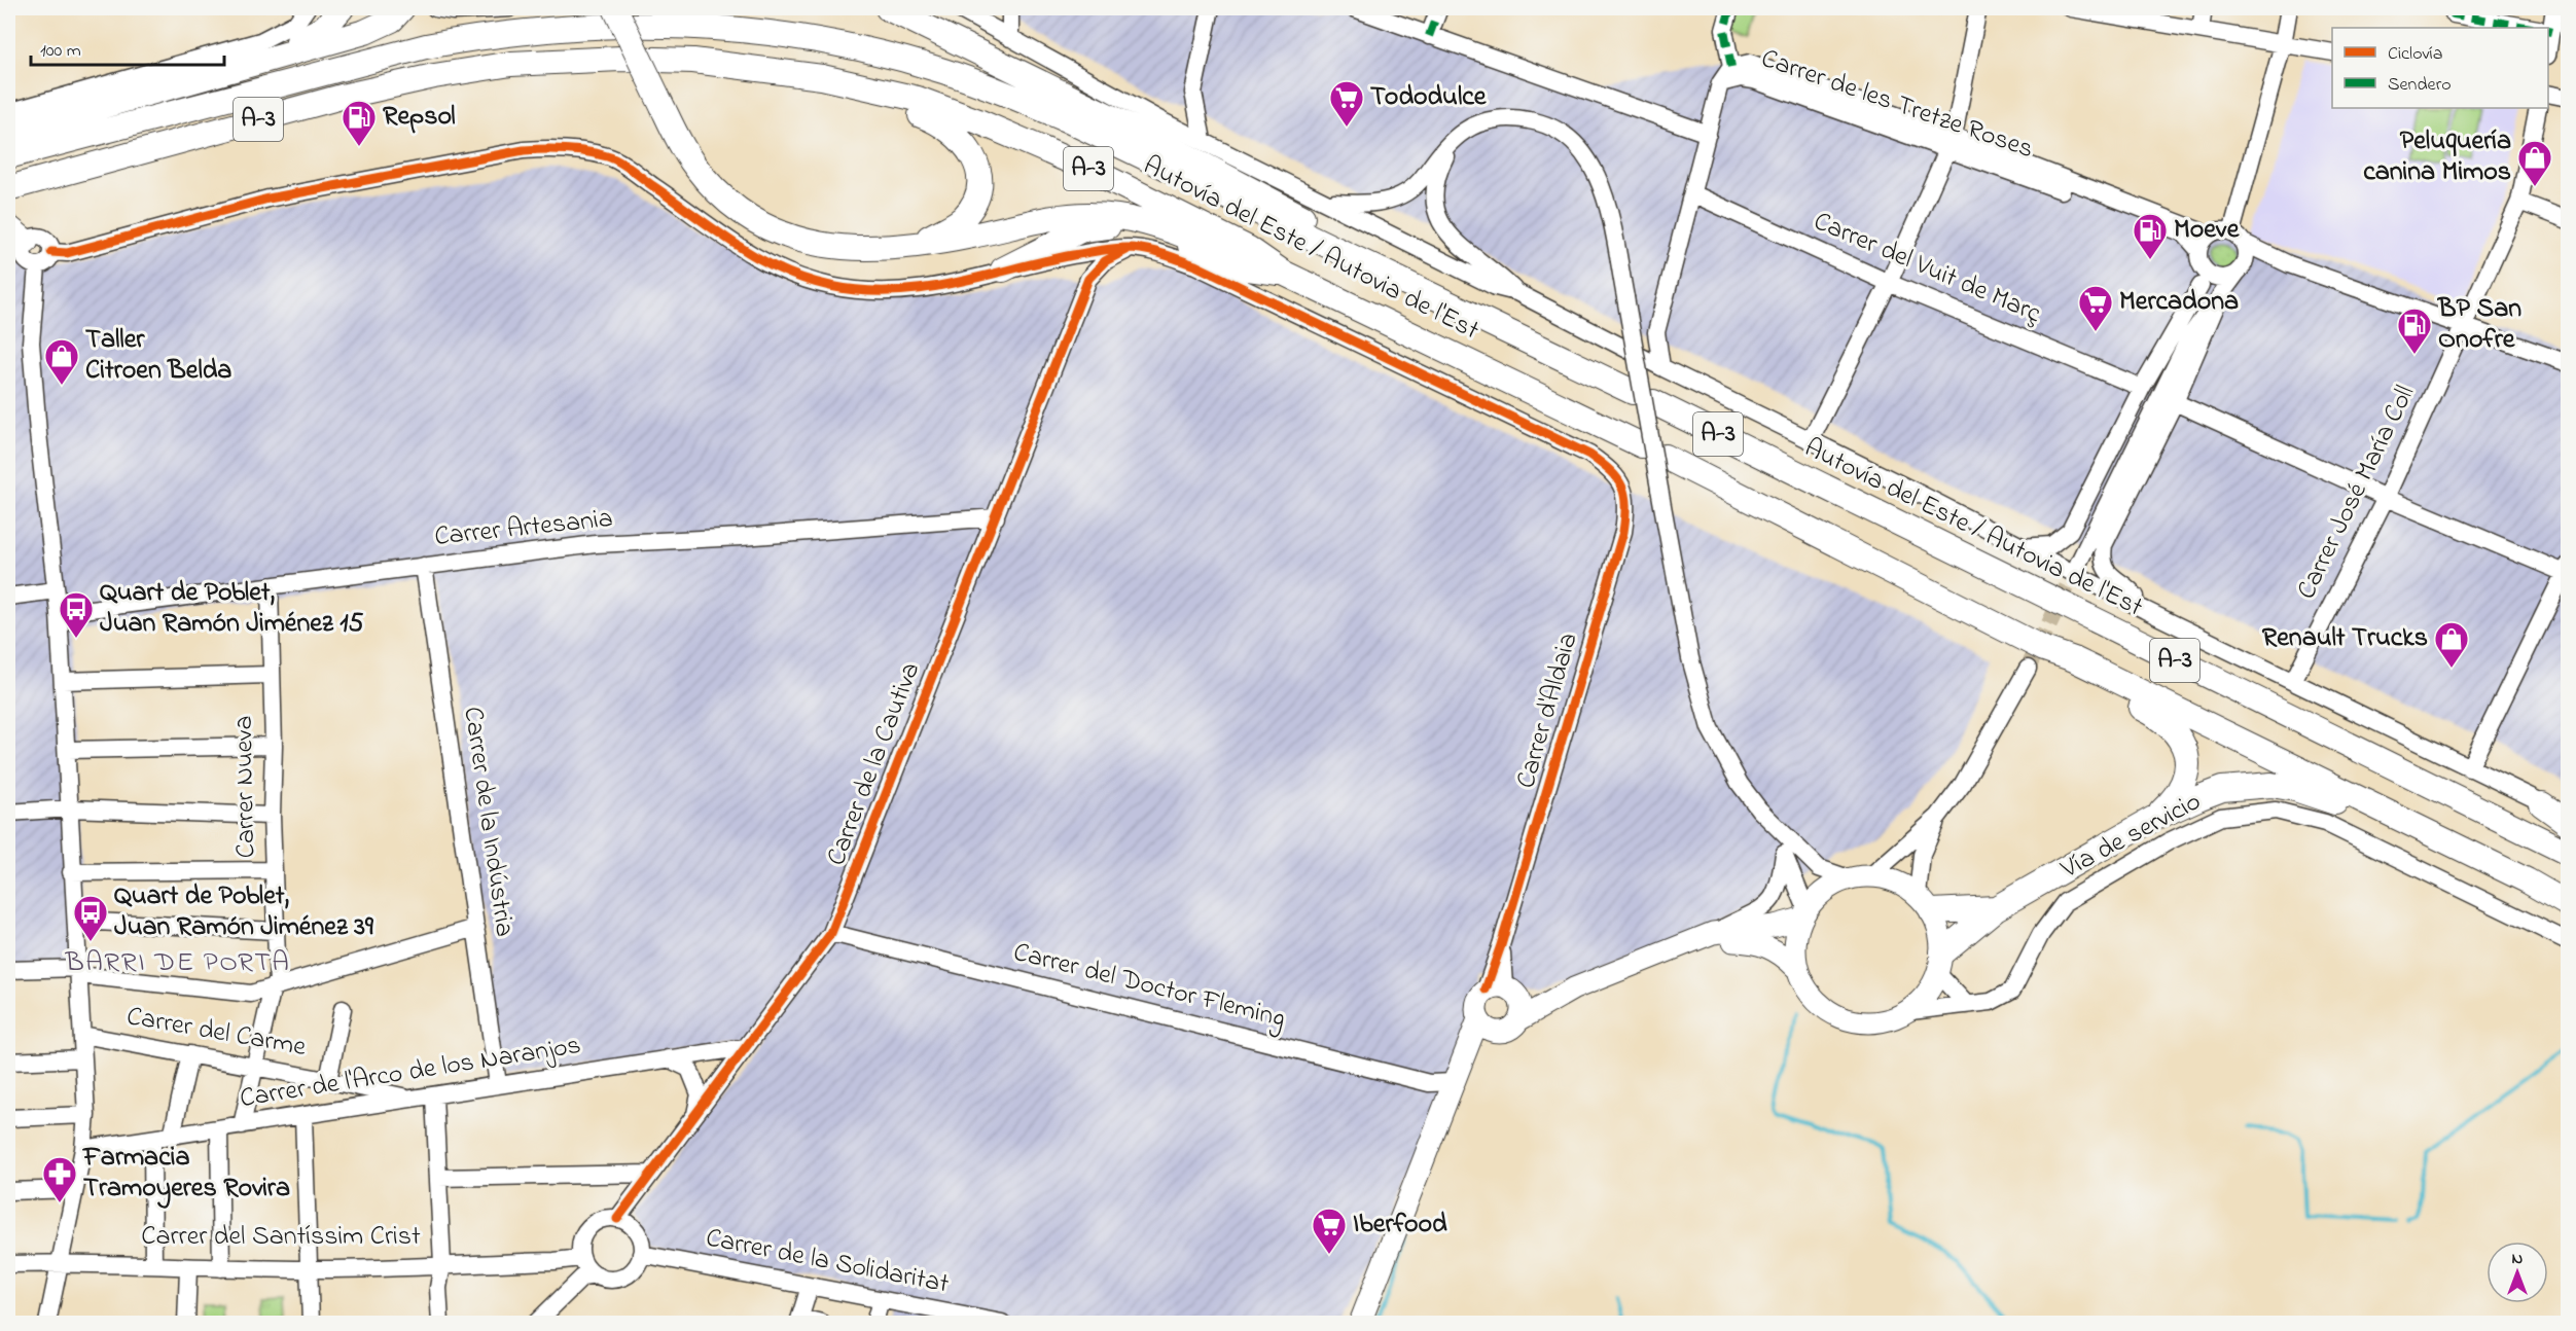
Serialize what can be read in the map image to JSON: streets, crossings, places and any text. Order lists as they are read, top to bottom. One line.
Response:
{"streets":{"highway":["A-3","Autovía del Este / Autovia de l'Est"],"street":["Carrer de les Tretze Roses","Carrer del Vuit de Març","Carrer José María Coll","Carrer Artesania","Carrer d'Aldaia","Carrer de la Cautiva","Carrer Nueva","Carrer de la Indústria","Vía de servicio","Carrer del Doctor Fleming","Carrer del Carme","Carrer de l'Arco de los Naranjos","Carrer del Santíssim Crist","Carrer de la Solidaritat"]},"crossings":[["Carrer Artesania","Carrer de la Cautiva"],["Carrer Artesania","Carrer Nueva"],["Carrer Artesania","Carrer de la Indústria"],["Carrer de la Cautiva","Carrer del Doctor Fleming"],["Carrer de la Cautiva","Carrer de l'Arco de los Naranjos"],["Carrer de la Cautiva","Carrer del Santíssim Crist"],["Carrer de la Cautiva","Carrer de la Solidaritat"],["Carrer Nueva","Carrer del Carme"],["Carrer Nueva","Carrer de l'Arco de los Naranjos"],["Carrer de la Indústria","Carrer de l'Arco de los Naranjos"],["Carrer del Carme","Carrer de l'Arco de los Naranjos"],["Carrer del Santíssim Crist","Carrer de la Solidaritat"]],"districts":["BARRI DE PORTA"],"places":{"supermarket":["Tododulce","Mercadona","Iberfood"],"fuel station":["Repsol","Moeve","BP San Onofre"],"shop":["Peluquería canina Mimos","Taller Citroen Belda","Renault Trucks"],"bus stop":["Quart de Poblet, Juan Ramón Jiménez 15","Quart de Poblet, Juan Ramón Jiménez 39"],"pharmacy":["Farmacia Tramoyeres Rovira"]},"legend":["Ciclovía","Sendero"],"scale_bar":"100 m","north":"top"}
